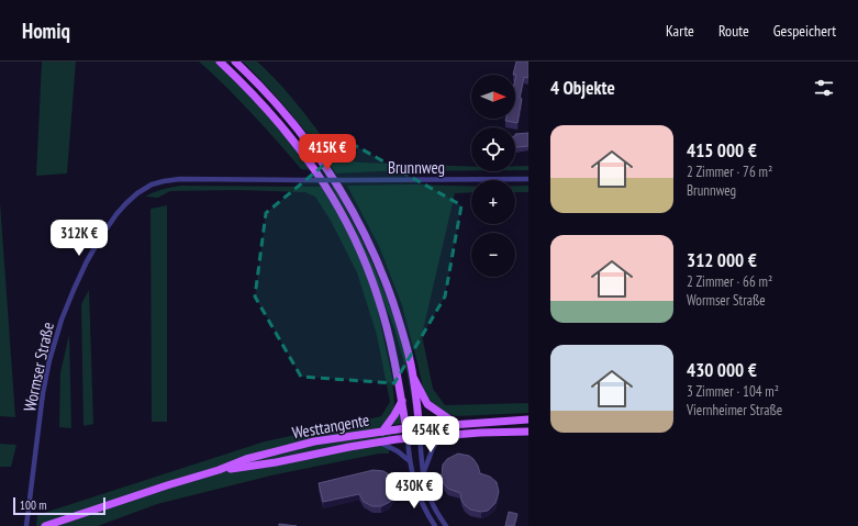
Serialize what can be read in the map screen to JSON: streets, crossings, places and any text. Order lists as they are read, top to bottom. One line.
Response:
{"streets":{"main road":["Westtangente"],"street":["Brunnweg","Wormser Straße"]},"crossings":[["Brunnweg","Wormser Straße"]],"scale_bar":"100 m","north":"right","page":{"header":"Homiq","nav":["Karte","Route","Gespeichert"],"heading":"4 Objekte","map_buttons":["+","−"],"list":[{"name":"415 000 €","note":"2 Zimmer · 76 m² · Brunnweg"},{"name":"312 000 €","note":"2 Zimmer · 66 m² · Wormser Straße"},{"name":"430 000 €","note":"3 Zimmer · 104 m² · Viernheimer Straße"}],"price":["415K €","312K €","454K €","430K €"],"scale":"100 m"}}
